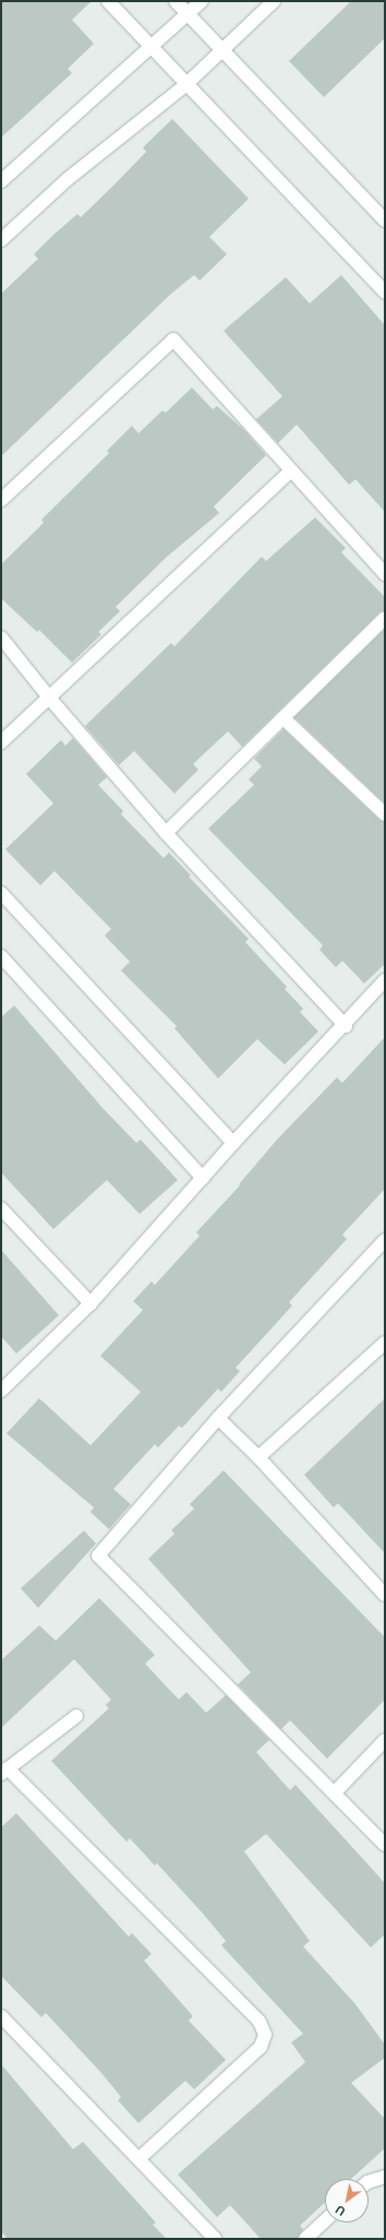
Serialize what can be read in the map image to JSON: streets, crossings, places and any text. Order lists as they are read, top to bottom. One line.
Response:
{"north":"bottom left"}
